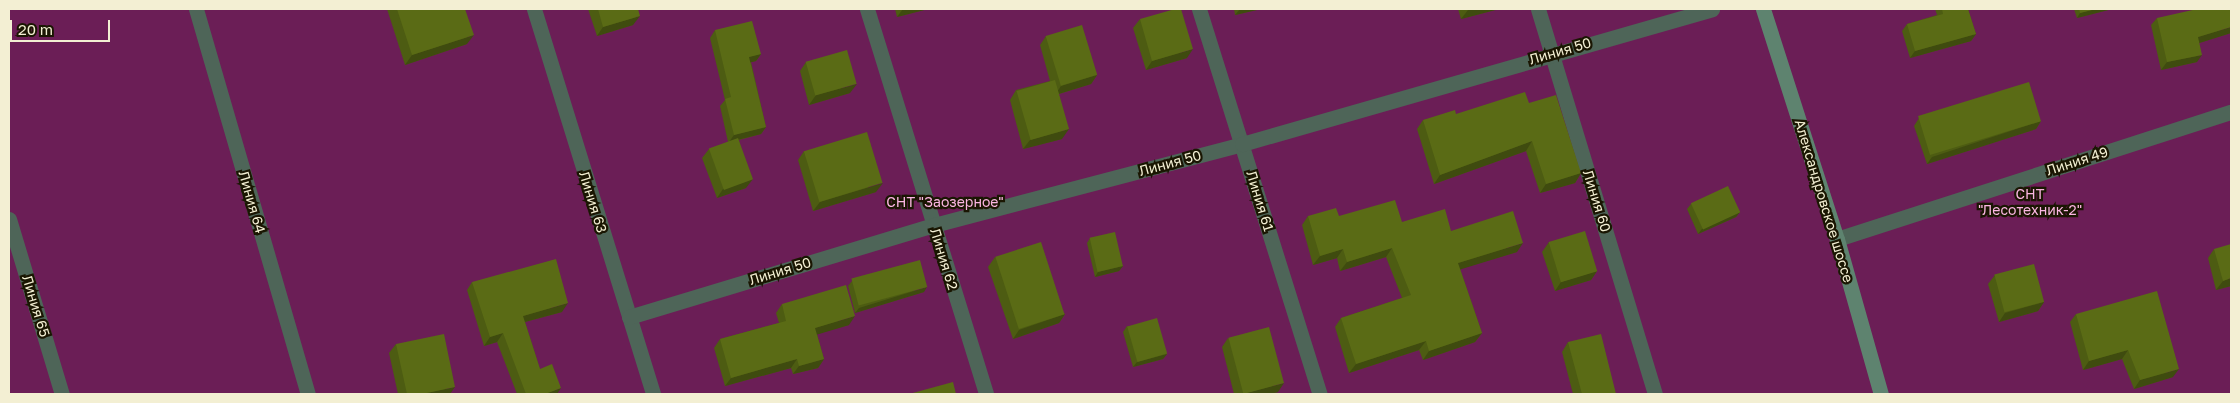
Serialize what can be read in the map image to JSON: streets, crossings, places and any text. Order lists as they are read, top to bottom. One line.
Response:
{"streets":{"street":["Линия 50","Линия 49","Линия 61","Линия 60","Александровское шоссе","Линия 64","Линия 63","Линия 62","Линия 65"]},"crossings":[["Линия 50","Линия 61"],["Линия 50","Линия 60"],["Линия 50","Линия 63"],["Линия 50","Линия 62"],["Линия 49","Александровское шоссе"]],"parks":["СНТ \"Лесотехник-2\"","СНТ \"Заозерное\""],"scale_bar":"20 m"}
